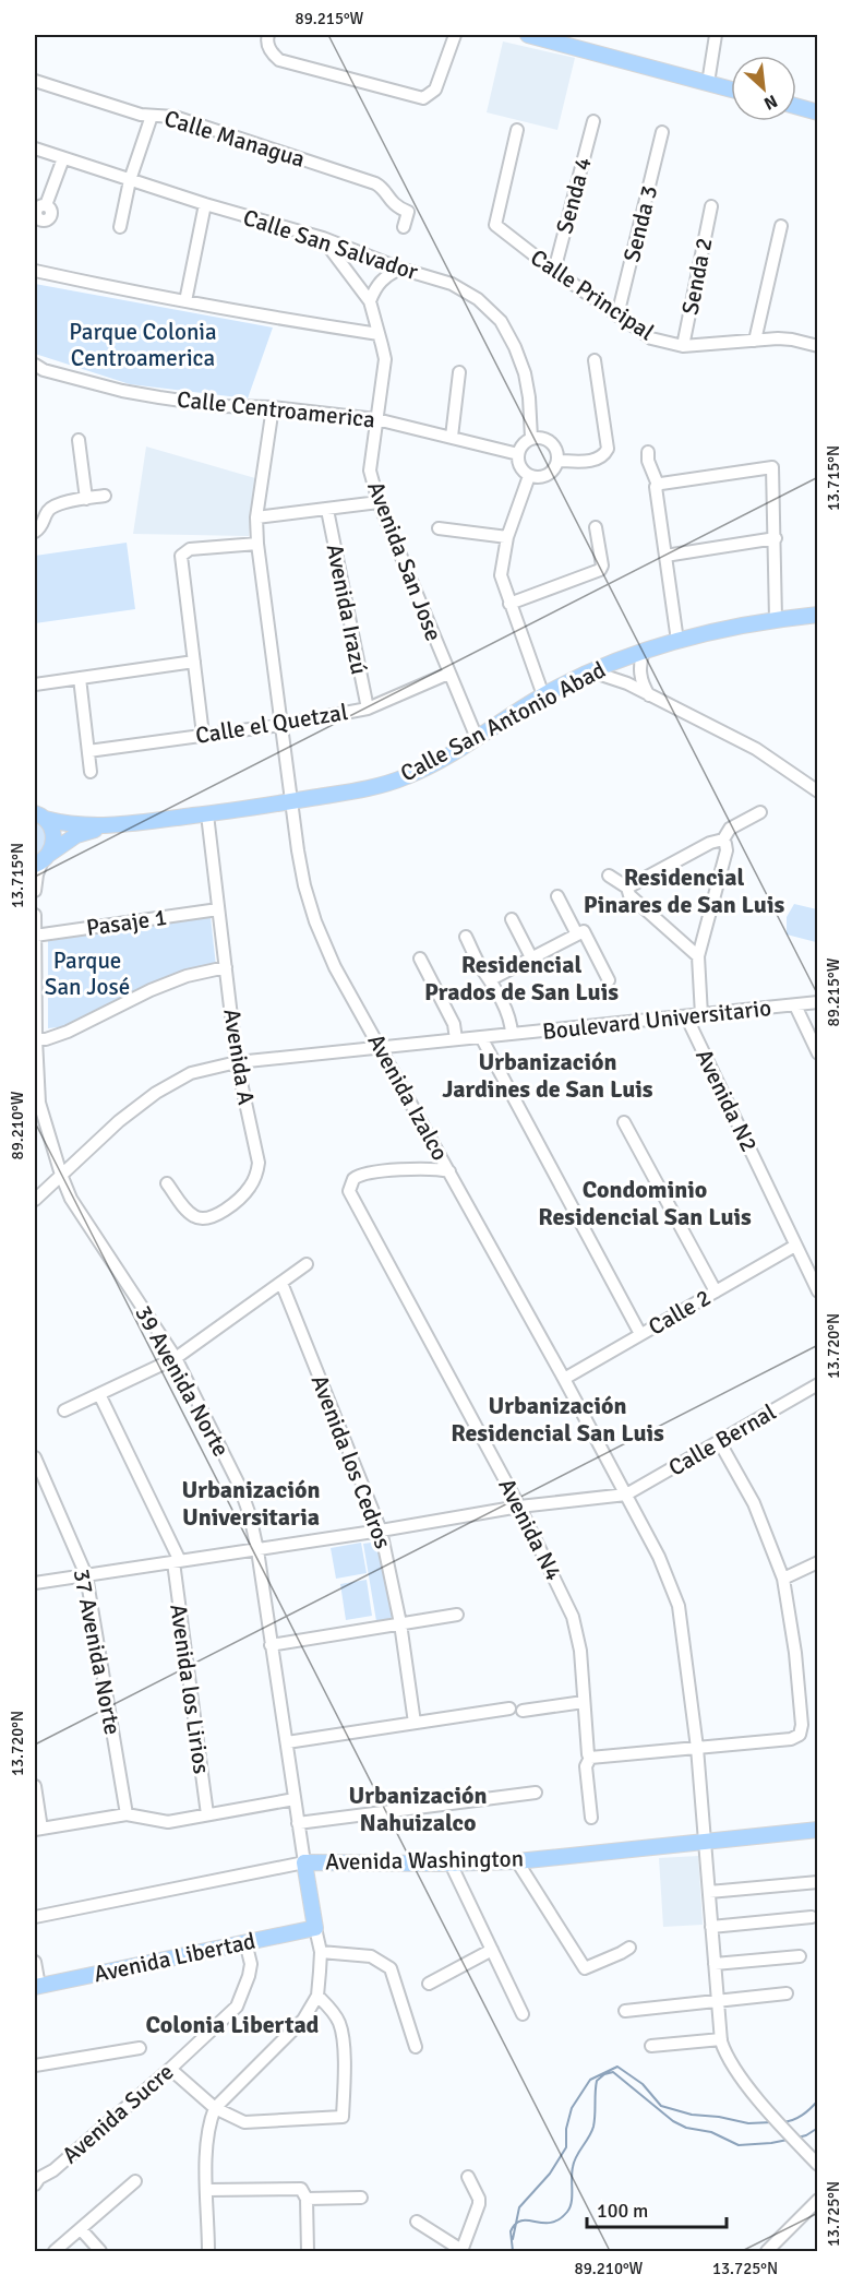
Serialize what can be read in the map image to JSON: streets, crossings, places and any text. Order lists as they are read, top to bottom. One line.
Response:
{"streets":{"main road":["Calle San Antonio Abad","Avenida Washington","Avenida Libertad"],"street":["Calle Managua","Senda 4","Senda 3","Calle San Salvador","Senda 2","Calle Principal","Calle Centroamerica","Avenida San Jose","Avenida Irazú","Calle el Quetzal","Pasaje 1","Boulevard Universitario","Avenida A","Avenida Izalco","Avenida N2","Calle 2","39 Avenida Norte","Calle Bernal","Avenida los Cedros","Avenida N4","37 Avenida Norte","Avenida los Lirios","Avenida Sucre"]},"crossings":[["Senda 4","Calle Principal"],["Senda 3","Calle Principal"],["Calle San Salvador","Calle Centroamerica"],["Calle San Salvador","Avenida San Jose"],["Senda 2","Calle Principal"],["Calle Centroamerica","Avenida San Jose"],["Calle Centroamerica","Avenida Izalco"],["Avenida San Jose","Calle San Antonio Abad"],["Avenida San Jose","Calle el Quetzal"],["Avenida Irazú","Calle el Quetzal"],["Calle San Antonio Abad","Avenida A"],["Calle San Antonio Abad","Avenida Izalco"],["Calle el Quetzal","Avenida Izalco"],["Pasaje 1","Avenida A"],["Pasaje 1","39 Avenida Norte"],["Boulevard Universitario","Avenida A"],["Boulevard Universitario","Avenida Izalco"],["Boulevard Universitario","Avenida N2"],["Boulevard Universitario","39 Avenida Norte"],["Avenida Izalco","Calle 2"],["Avenida Izalco","Calle Bernal"],["Avenida Izalco","Avenida N4"],["Avenida Izalco","Avenida Washington"],["Avenida N2","Calle 2"],["39 Avenida Norte","Avenida Washington"],["Avenida Libertad","Avenida Sucre"]],"districts":["Residencial Pinares de San Luis","Residencial Prados de San Luis","Urbanización Jardines de San Luis","Condominio Residencial San Luis","Urbanización Residencial San Luis","Urbanización Universitaria","Urbanización Nahuizalco","Colonia Libertad"],"parks":["Parque Colonia Centroamerica","Parque San José"],"scale_bar":"100 m","north":"bottom right","coordinates":["89.215°W","13.715°N","89.210°W","13.720°N","13.725°N"]}
